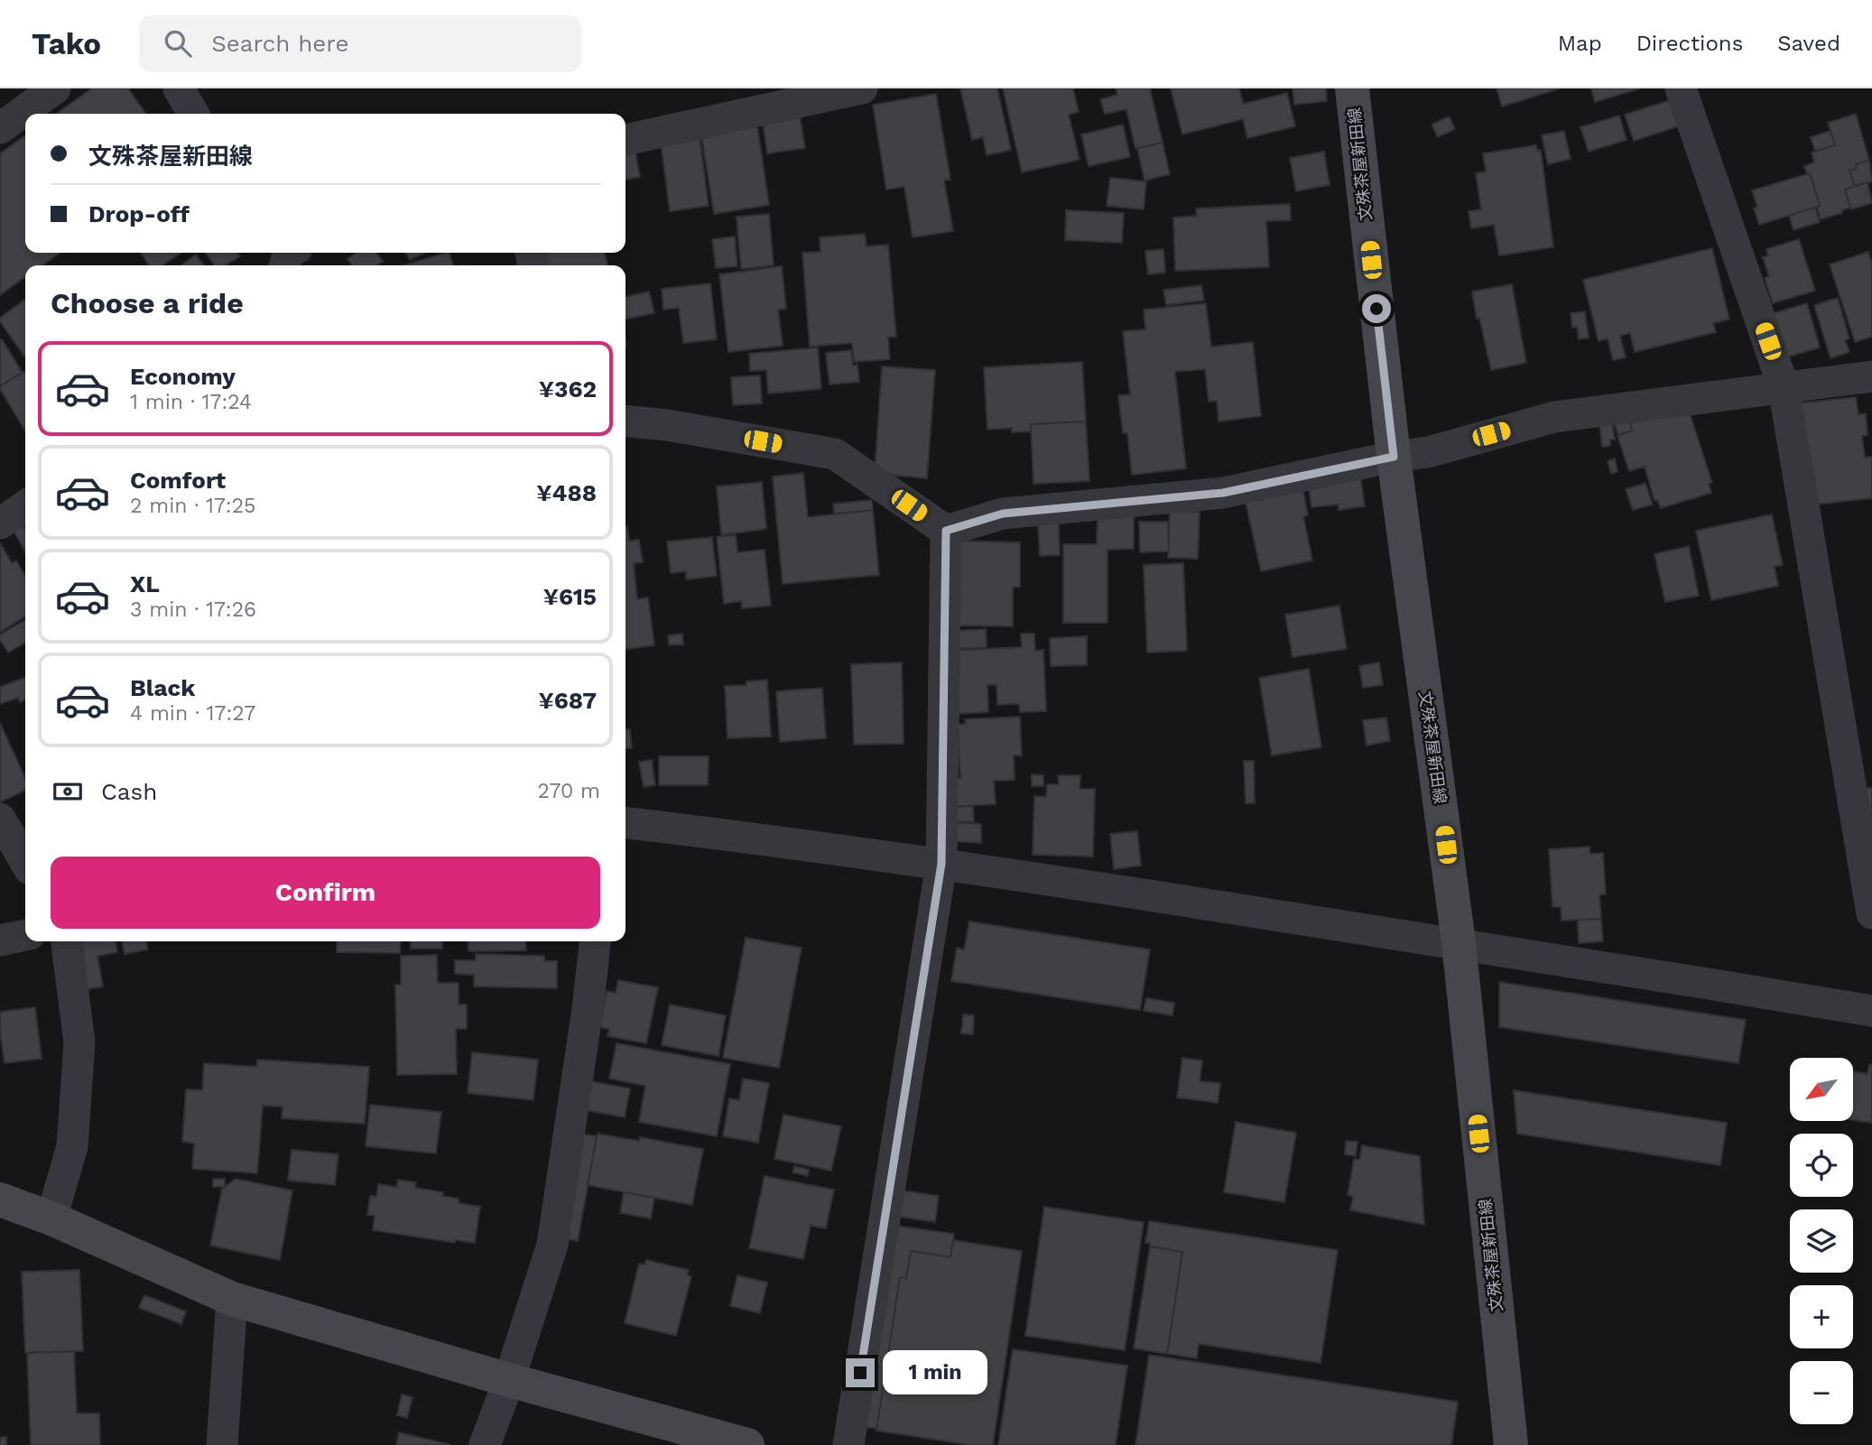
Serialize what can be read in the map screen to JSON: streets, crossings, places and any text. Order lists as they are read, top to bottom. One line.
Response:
{"streets":{"main road":["文殊茶屋新田線"]},"north":"bottom left","page":{"header":"Tako","search":"Search here","nav":["Map","Directions","Saved"],"banner":["文殊茶屋新田線","Drop-off"],"heading":"Choose a ride","list":[{"name":"Economy","note":"1 min · 17:24","value":"¥362"},{"name":"Comfort","note":"2 min · 17:25","value":"¥488"},{"name":"XL","note":"3 min · 17:26","value":"¥615"},{"name":"Black","note":"4 min · 17:27","value":"¥687"}],"pay":["Cash","270 m"],"buttons":"Confirm","map_buttons":["+","−"],"bubble":"1 min"}}
